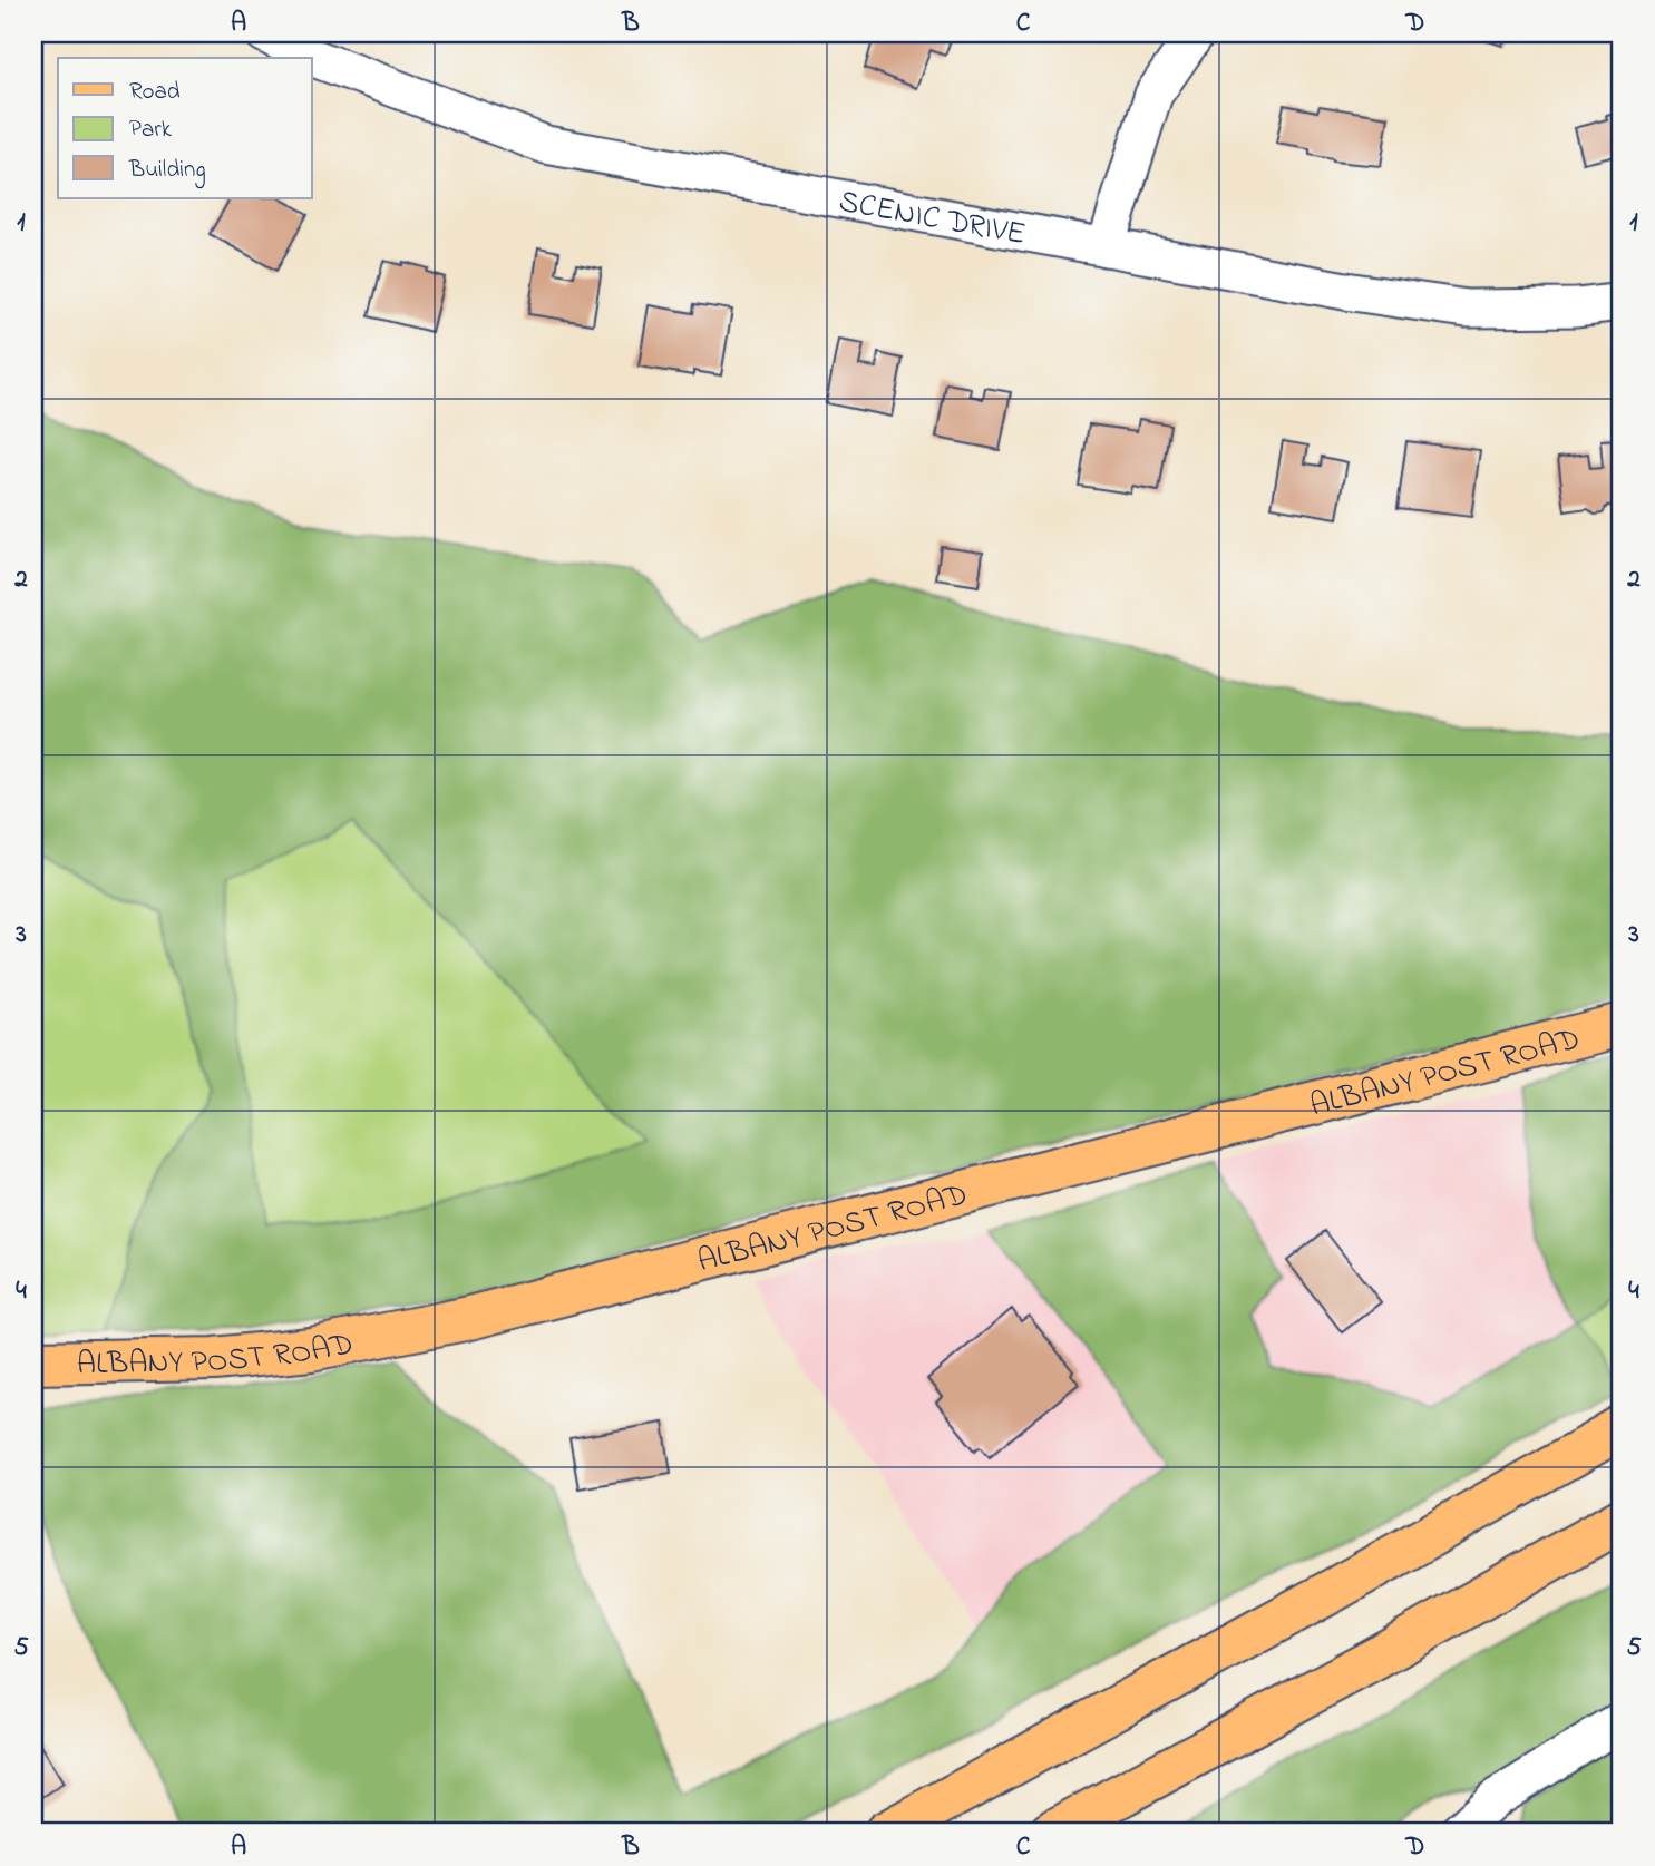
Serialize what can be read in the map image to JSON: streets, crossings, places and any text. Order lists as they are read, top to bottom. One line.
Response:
{"streets":{"main road":["ALBANY POST ROAD"],"street":["SCENIC DRIVE"]},"legend":["Road","Park","Building"],"grid":{"columns":["A","B","C","D"],"rows":["1","2","3","4","5"]}}
